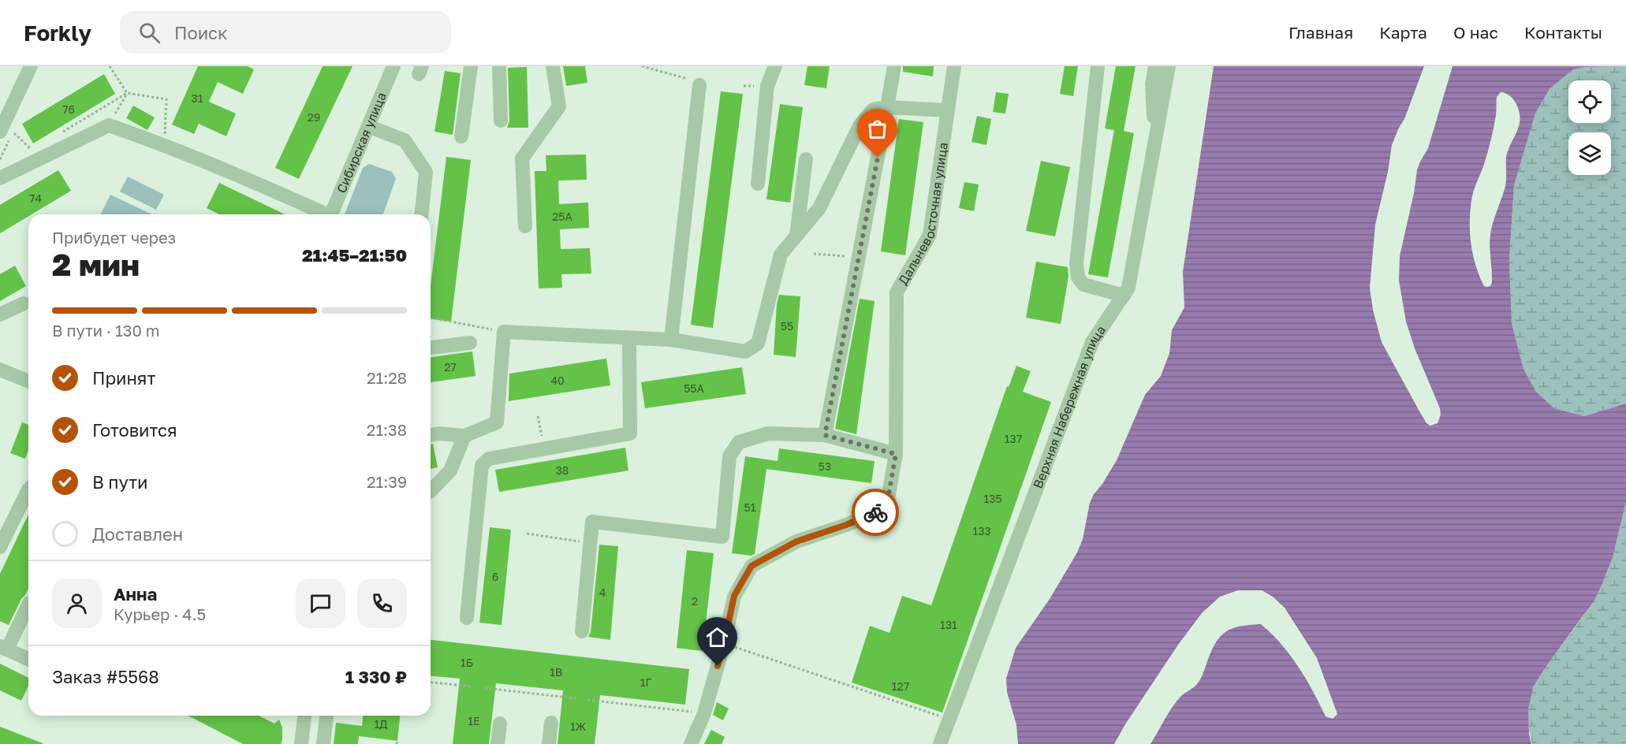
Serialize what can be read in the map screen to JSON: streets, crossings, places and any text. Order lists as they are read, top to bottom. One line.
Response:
{"streets":{"street":["Сибирская улица","Дальневосточная улица","Верхняя Набережная улица"]},"house_numbers":["31","76","29","74","25А","55","27","40","55А","137","53","38","135","51","133","6","4","2","131","1Б","1В","1Г","127","1Е","1Д","1Ж"],"page":{"header":"Forkly","search":"Поиск","nav":["Главная","Карта","О нас","Контакты"],"heading":["2 мин","Прибудет через","21:45–21:50"],"panel":["Анна","Курьер · 4.5","Заказ #5568","1 330 ₽"],"bar":"В пути · 130 m","list":[["Принят","21:28"],["Готовится","21:38"],["В пути","21:39"],"Доставлен"]}}
